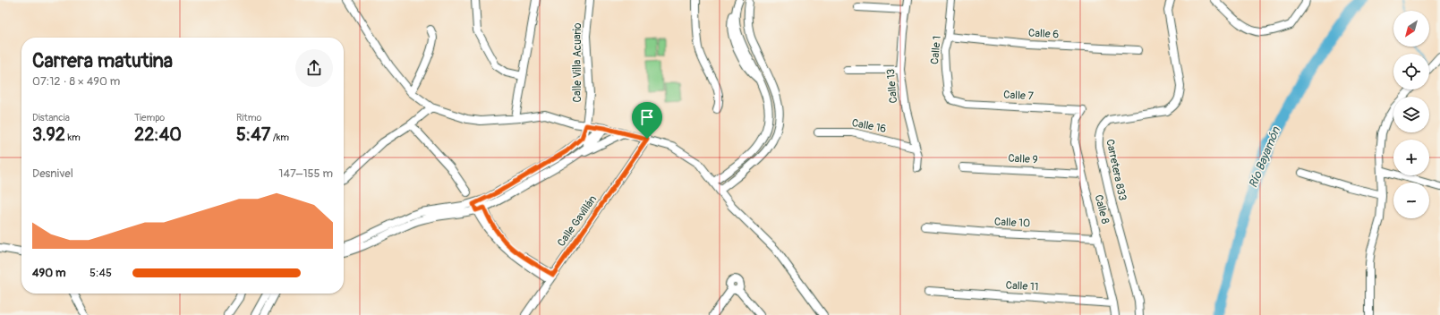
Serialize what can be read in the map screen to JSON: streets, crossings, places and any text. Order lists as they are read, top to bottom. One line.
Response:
{"streets":{"street":["Calle 6","Calle 1","Calle Villa Acuario","Calle 13","Calle 7","Calle 16","Calle 9","Carretera 833","Calle 8","Calle Gavillán","Calle 10","Calle 11"]},"crossings":[["Calle 6","Calle 1"],["Calle 1","Calle 7"],["Calle 13","Calle 16"],["Calle 7","Calle 8"],["Calle 9","Calle 8"],["Calle 8","Calle 10"],["Calle 8","Calle 11"]],"water":["Río Bayamón"],"north":"bottom left","page":{"map_buttons":["+","−"],"heading":["Carrera matutina","07:12 · 8 × 490 m"],"stats":[["Distancia","3.92 km"],["Tiempo","22:40"],["Ritmo","5:47 /km"]],"chart":["Desnivel","147–155 m"],"list":[{"name":"490 m","note":"5:45"}]}}
